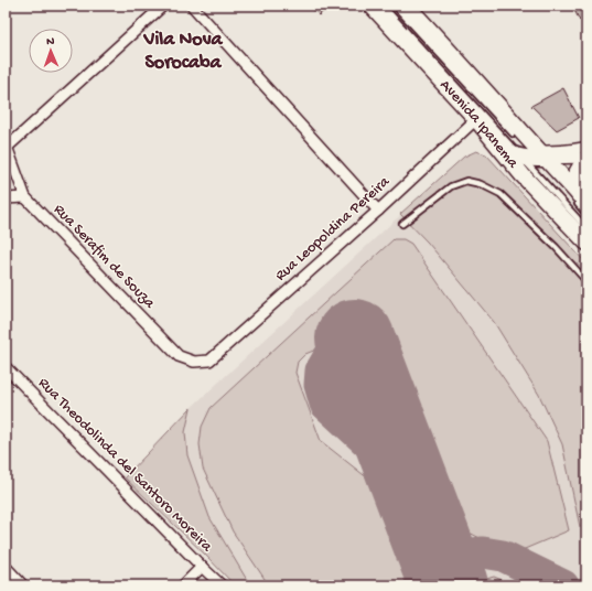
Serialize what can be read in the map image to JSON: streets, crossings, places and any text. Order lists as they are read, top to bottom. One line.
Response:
{"streets":{"main road":["Avenida Ipanema"],"street":["Rua Leopoldina Pereira","Rua Serafim de Souza","Rua Theodolinda del Santoro Moreira"]},"crossings":[["Avenida Ipanema","Rua Leopoldina Pereira"],["Rua Leopoldina Pereira","Rua Serafim de Souza"]],"districts":["Vila Nova Sorocaba"],"north":"top"}
